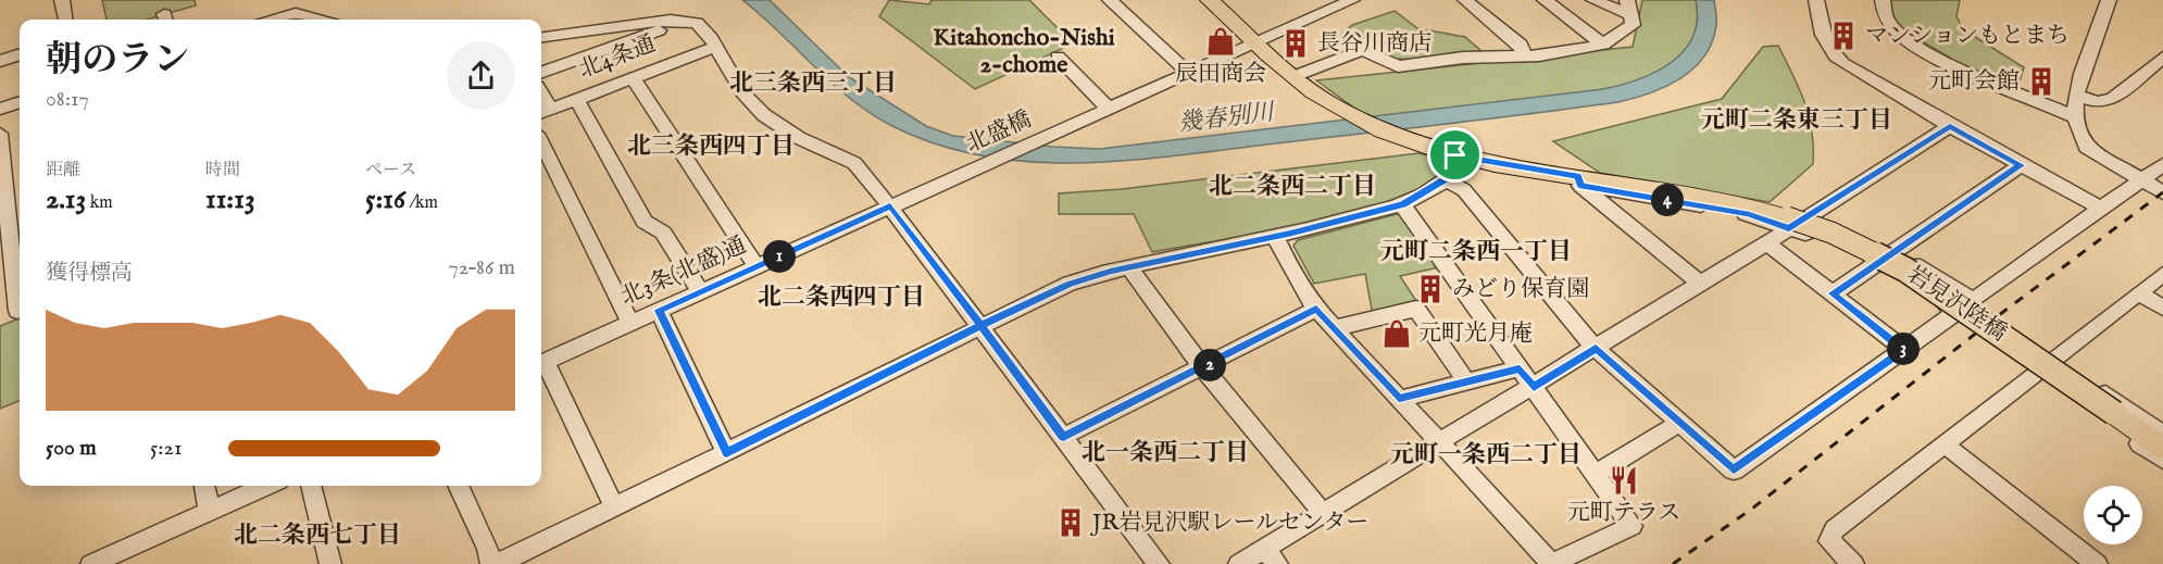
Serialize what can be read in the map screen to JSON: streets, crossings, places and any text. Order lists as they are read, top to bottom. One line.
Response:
{"streets":{"main road":["岩見沢陸橋"],"street":["北4条通","北盛橋","北3条(北盛)通"]},"crossings":[["北盛橋","北3条(北盛)通"]],"districts":["Kitahoncho-Nishi 2-chome","北三条西三丁目","元町二条東三丁目","北三条西四丁目","北二条西二丁目","元町二条西一丁目","北二条西四丁目","北一条西二丁目","元町一条西二丁目","北二条西七丁目"],"water":["幾春別川"],"places":{"building":["マンションもとまち","長谷川商店","元町会館","みどり保育園","JR岩見沢駅レールセンター"],"shop":["辰田商会","元町光月庵"],"restaurant":["元町テラス"]},"page":{"heading":["朝のラン","08:17"],"stats":[["距離","2.13 km"],["時間","11:13"],["ペース","5:16 /km"]],"pins":["4","1","3","2"],"chart":["獲得標高","72–86 m"],"list":[{"name":"500 m","note":"5:21"}]}}
